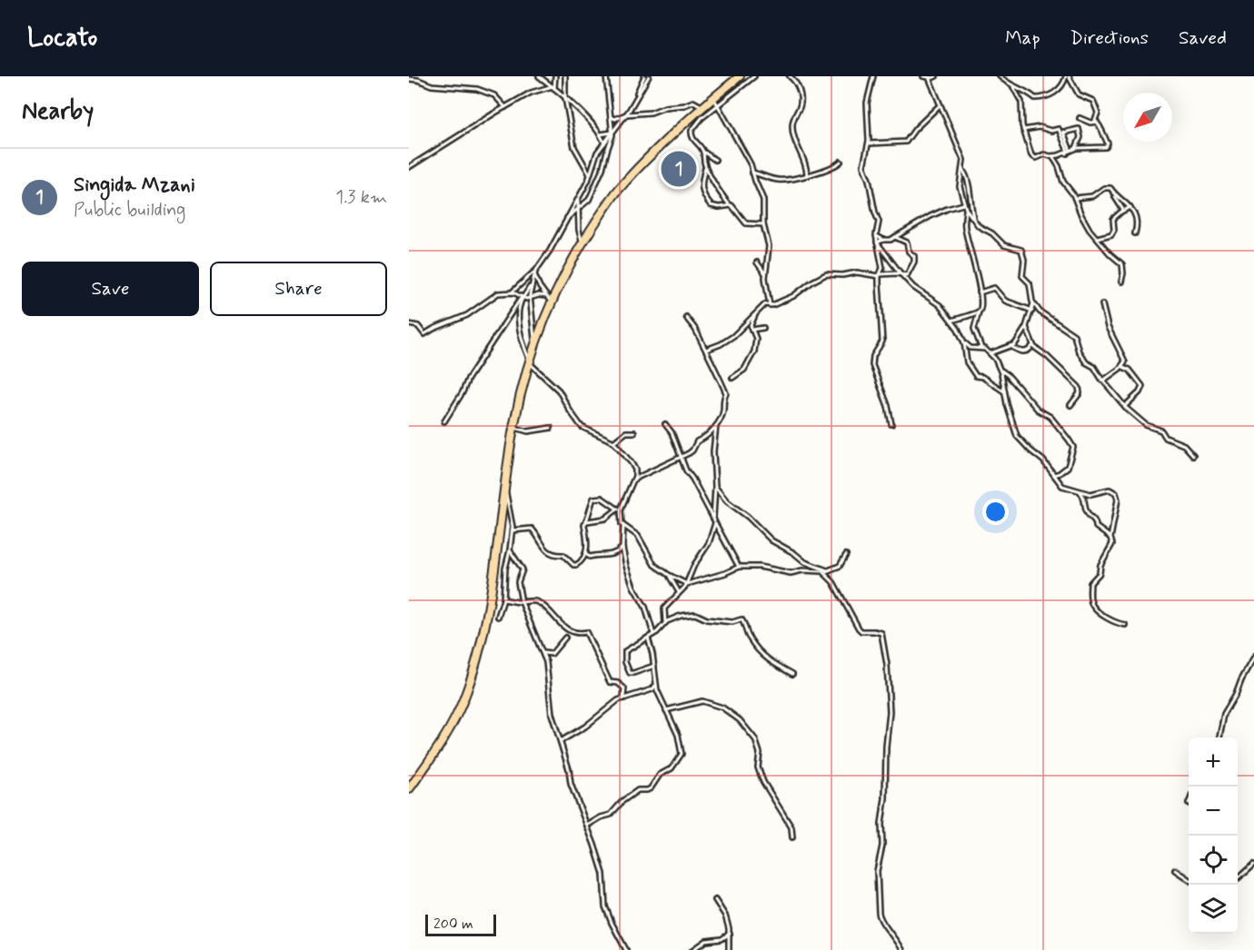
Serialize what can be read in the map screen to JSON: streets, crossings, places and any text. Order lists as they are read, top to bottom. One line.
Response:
{"scale_bar":"200 m","north":"bottom left","page":{"header":"Locato","nav":["Map","Directions","Saved"],"heading":"Nearby","list":[{"mark":"1","name":"Singida Mzani","note":"Public building","value":"1.3 km"}],"pins":"1","buttons":["Save","Share"],"map_buttons":["+","−"],"scale":"200 m"}}
